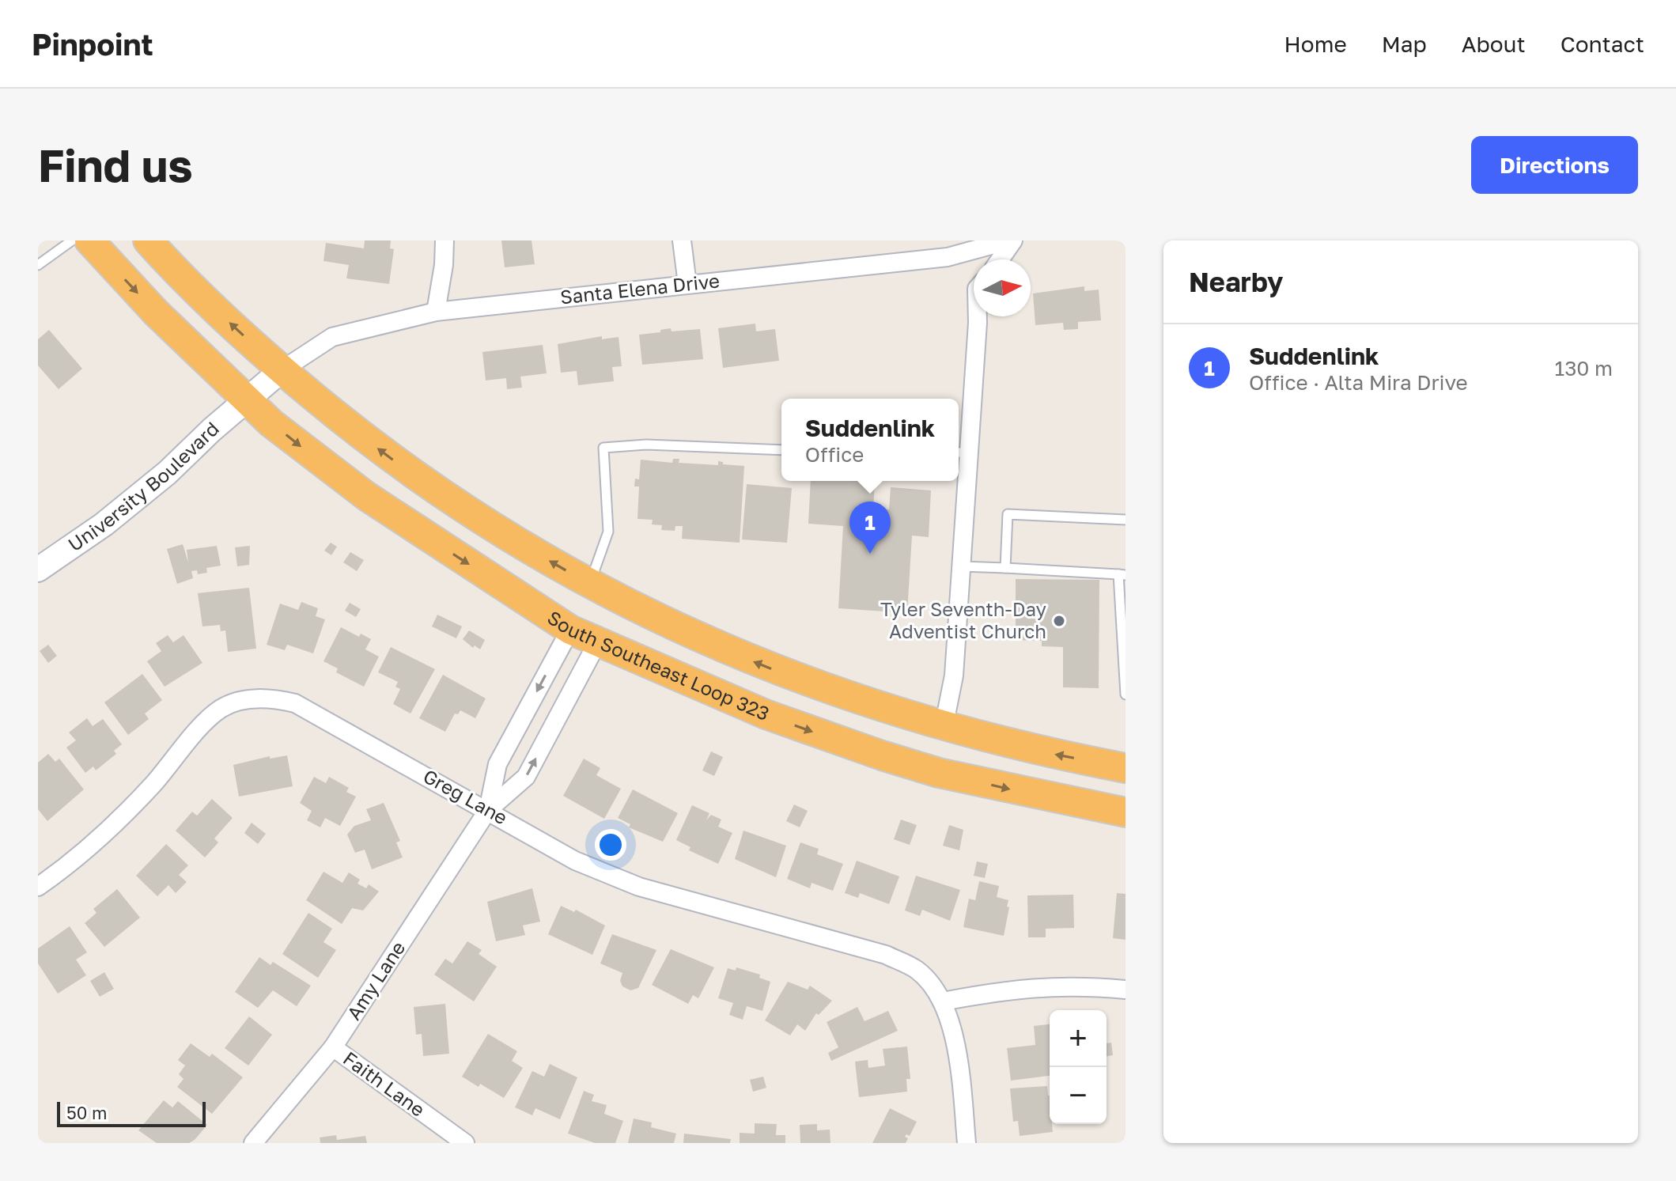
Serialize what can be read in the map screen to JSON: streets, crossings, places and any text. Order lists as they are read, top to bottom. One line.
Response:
{"streets":{"highway":["South Southeast Loop 323"],"main road":["University Boulevard"],"street":["Santa Elena Drive","Greg Lane","Amy Lane","Faith Lane"]},"crossings":[["Santa Elena Drive","University Boulevard"],["University Boulevard","South Southeast Loop 323"],["South Southeast Loop 323","Amy Lane"],["Greg Lane","Amy Lane"],["Amy Lane","Faith Lane"]],"places":["Tyler Seventh-Day Adventist Church"],"scale_bar":"50 m","north":"right","page":{"header":"Pinpoint","nav":["Home","Map","About","Contact"],"buttons":"Directions","title":"Find us","heading":"Nearby","list":[{"mark":"1","name":"Suddenlink","note":"Office · Alta Mira Drive","value":"130 m"}],"popup":["Suddenlink","Office"],"pins":"1","map_buttons":["+","−"],"scale":"50 m"}}
